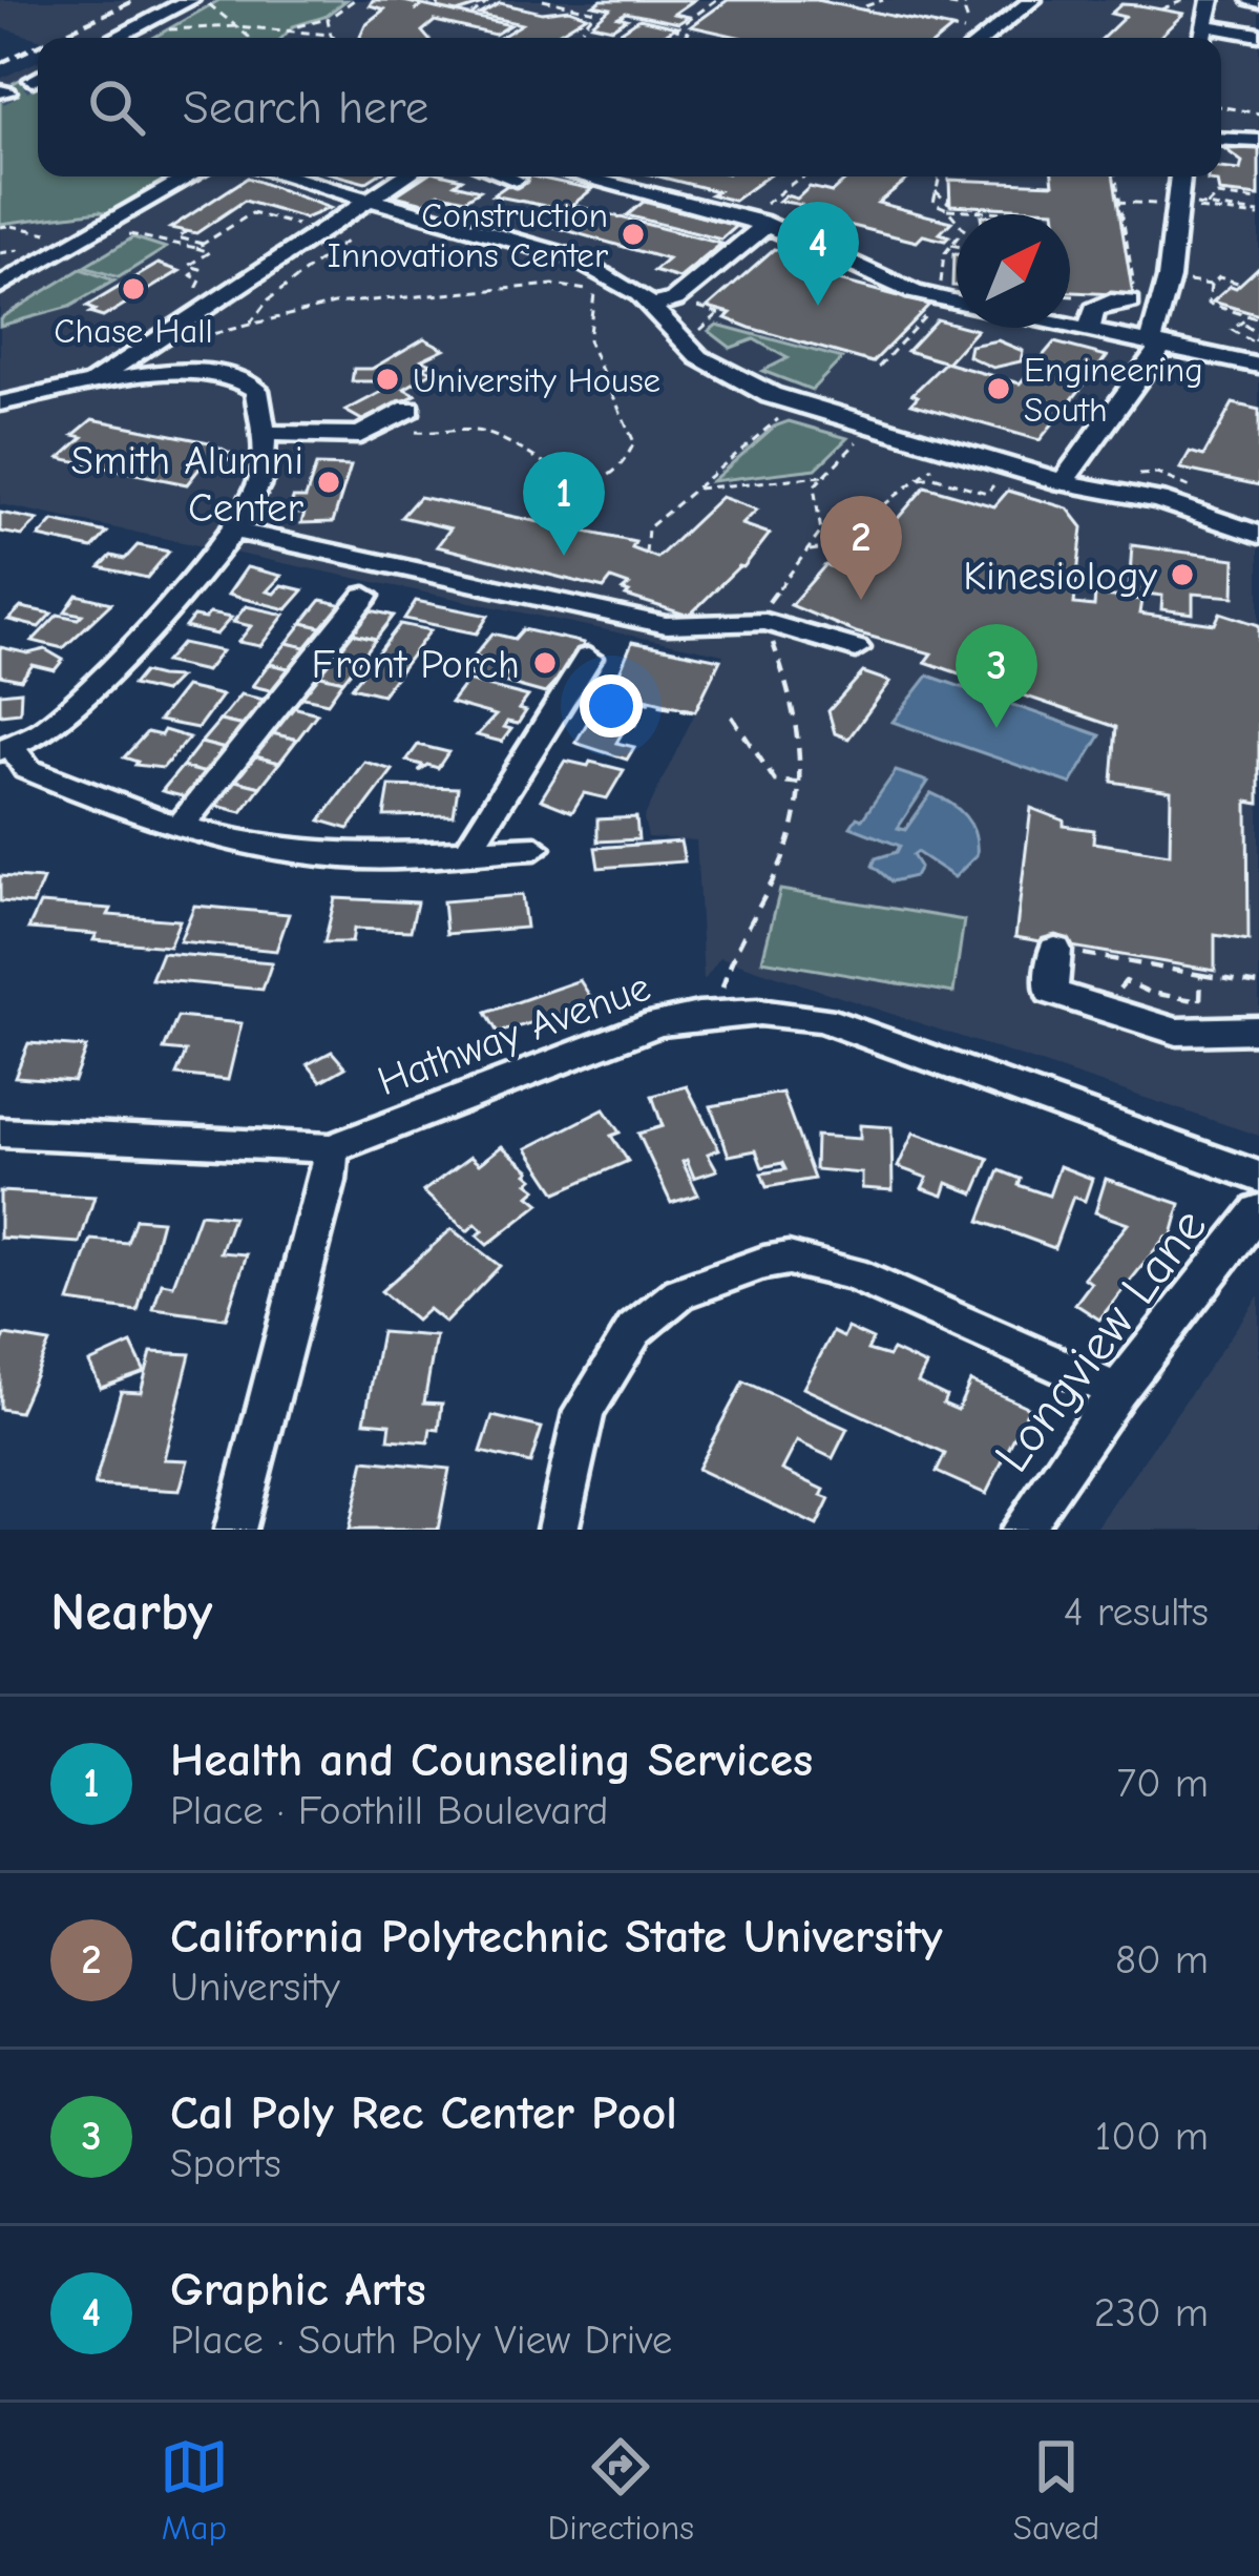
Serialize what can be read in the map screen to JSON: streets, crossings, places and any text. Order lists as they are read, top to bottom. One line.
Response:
{"streets":{"street":["Hathway Avenue","Longview Lane"]},"places":["Construction Innovations Center","Chase Hall","University House","Engineering South","Smith Alumni Center","Kinesiology","Front Porch"],"north":"top right","page":{"search":"Search here","pins":["4","1","2","3"],"heading":["Nearby","4 results"],"list":[{"mark":"1","name":"Health and Counseling Services","note":"Place · Foothill Boulevard","value":"70 m"},{"mark":"2","name":"California Polytechnic State University","note":"University","value":"80 m"},{"mark":"3","name":"Cal Poly Rec Center Pool","note":"Sports","value":"100 m"},{"mark":"4","name":"Graphic Arts","note":"Place · South Poly View Drive","value":"230 m"}],"nav":["Map","Directions","Saved"]}}
